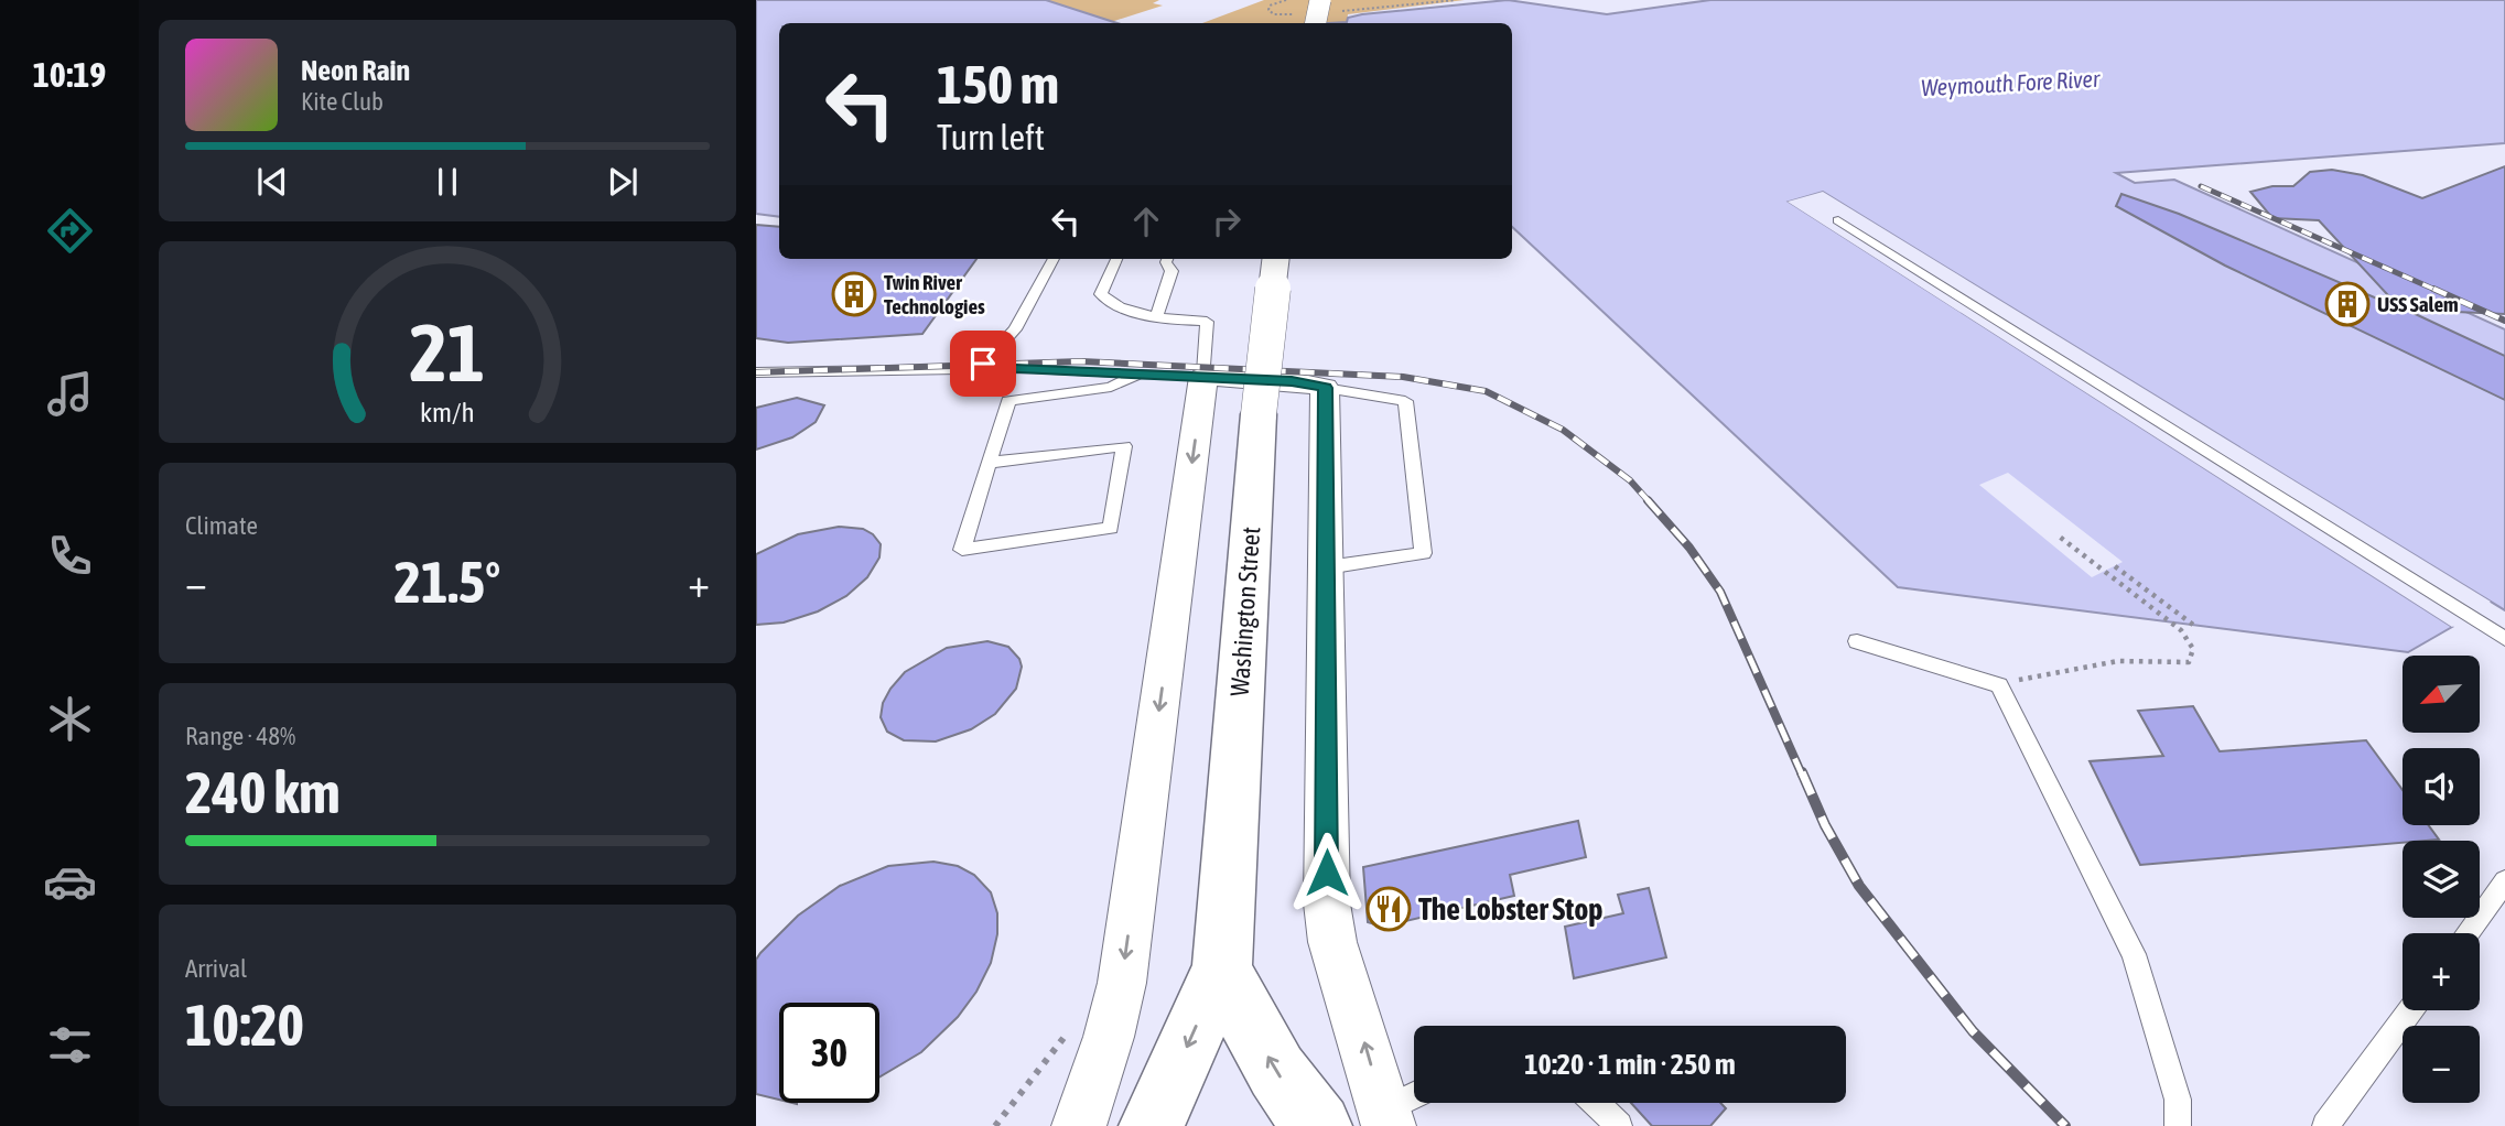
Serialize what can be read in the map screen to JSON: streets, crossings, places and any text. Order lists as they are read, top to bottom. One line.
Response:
{"streets":{"main road":["Washington Street"]},"water":["Weymouth Fore River"],"places":{"building":["Twin River Technologies","USS Salem"],"restaurant":["The Lobster Stop"]},"north":"bottom left","page":{"tabs":"10:19","turn":["150 m","Turn left"],"song":["Neon Rain","Kite Club"],"tile":["Climate",["Range · 48%","240 km"],["Arrival","10:20"]],"heat":["−","21.5°","+"],"map_buttons":["+","−"],"limit":"30","trip":"10:20 · 1 min · 250 m","gauge":["21","km/h"]}}
